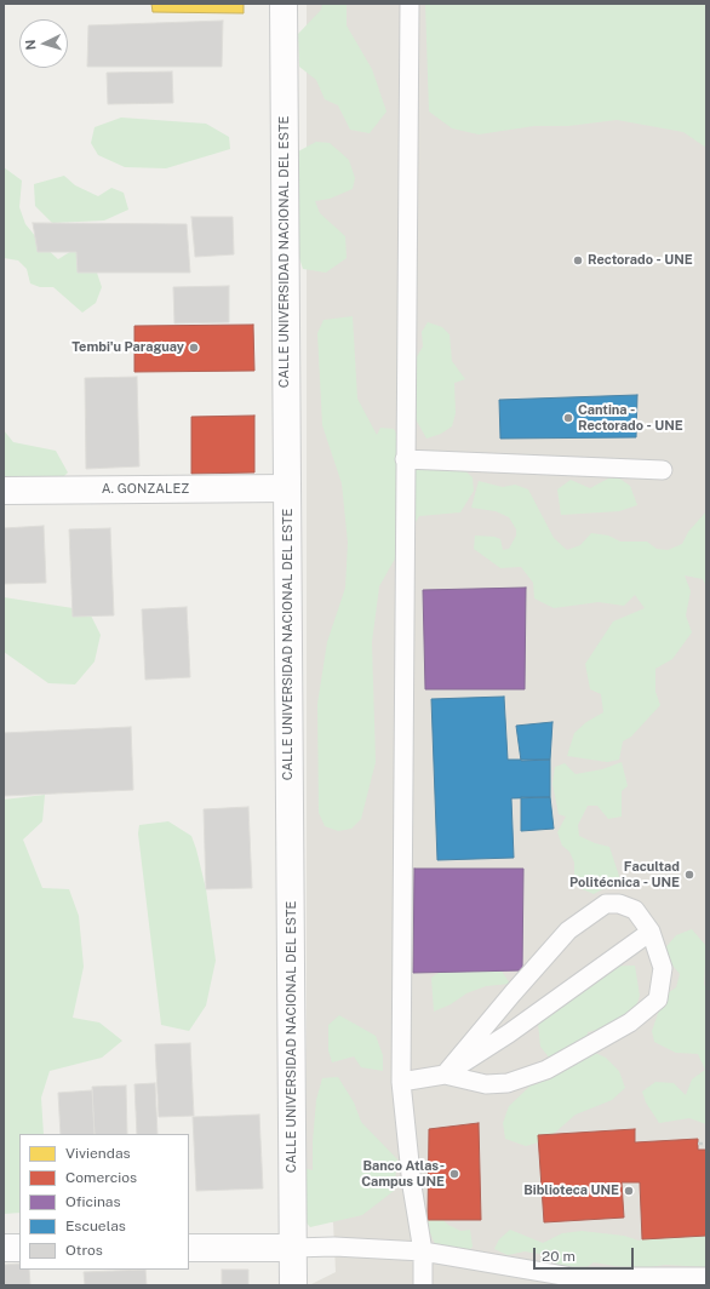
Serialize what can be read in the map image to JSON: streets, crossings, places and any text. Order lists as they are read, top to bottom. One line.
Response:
{"streets":{"street":["CALLE UNIVERSIDAD NACIONAL DEL ESTE","A. GONZALEZ"]},"crossings":[["CALLE UNIVERSIDAD NACIONAL DEL ESTE","A. GONZALEZ"]],"places":["Rectorado - UNE","Tembi'u Paraguay","Cantina - Rectorado - UNE","Facultad Politécnica - UNE","Banco Atlas- Campus UNE","Biblioteca UNE"],"legend":["Viviendas","Comercios","Oficinas","Escuelas","Otros"],"scale_bar":"20 m","north":"left"}
